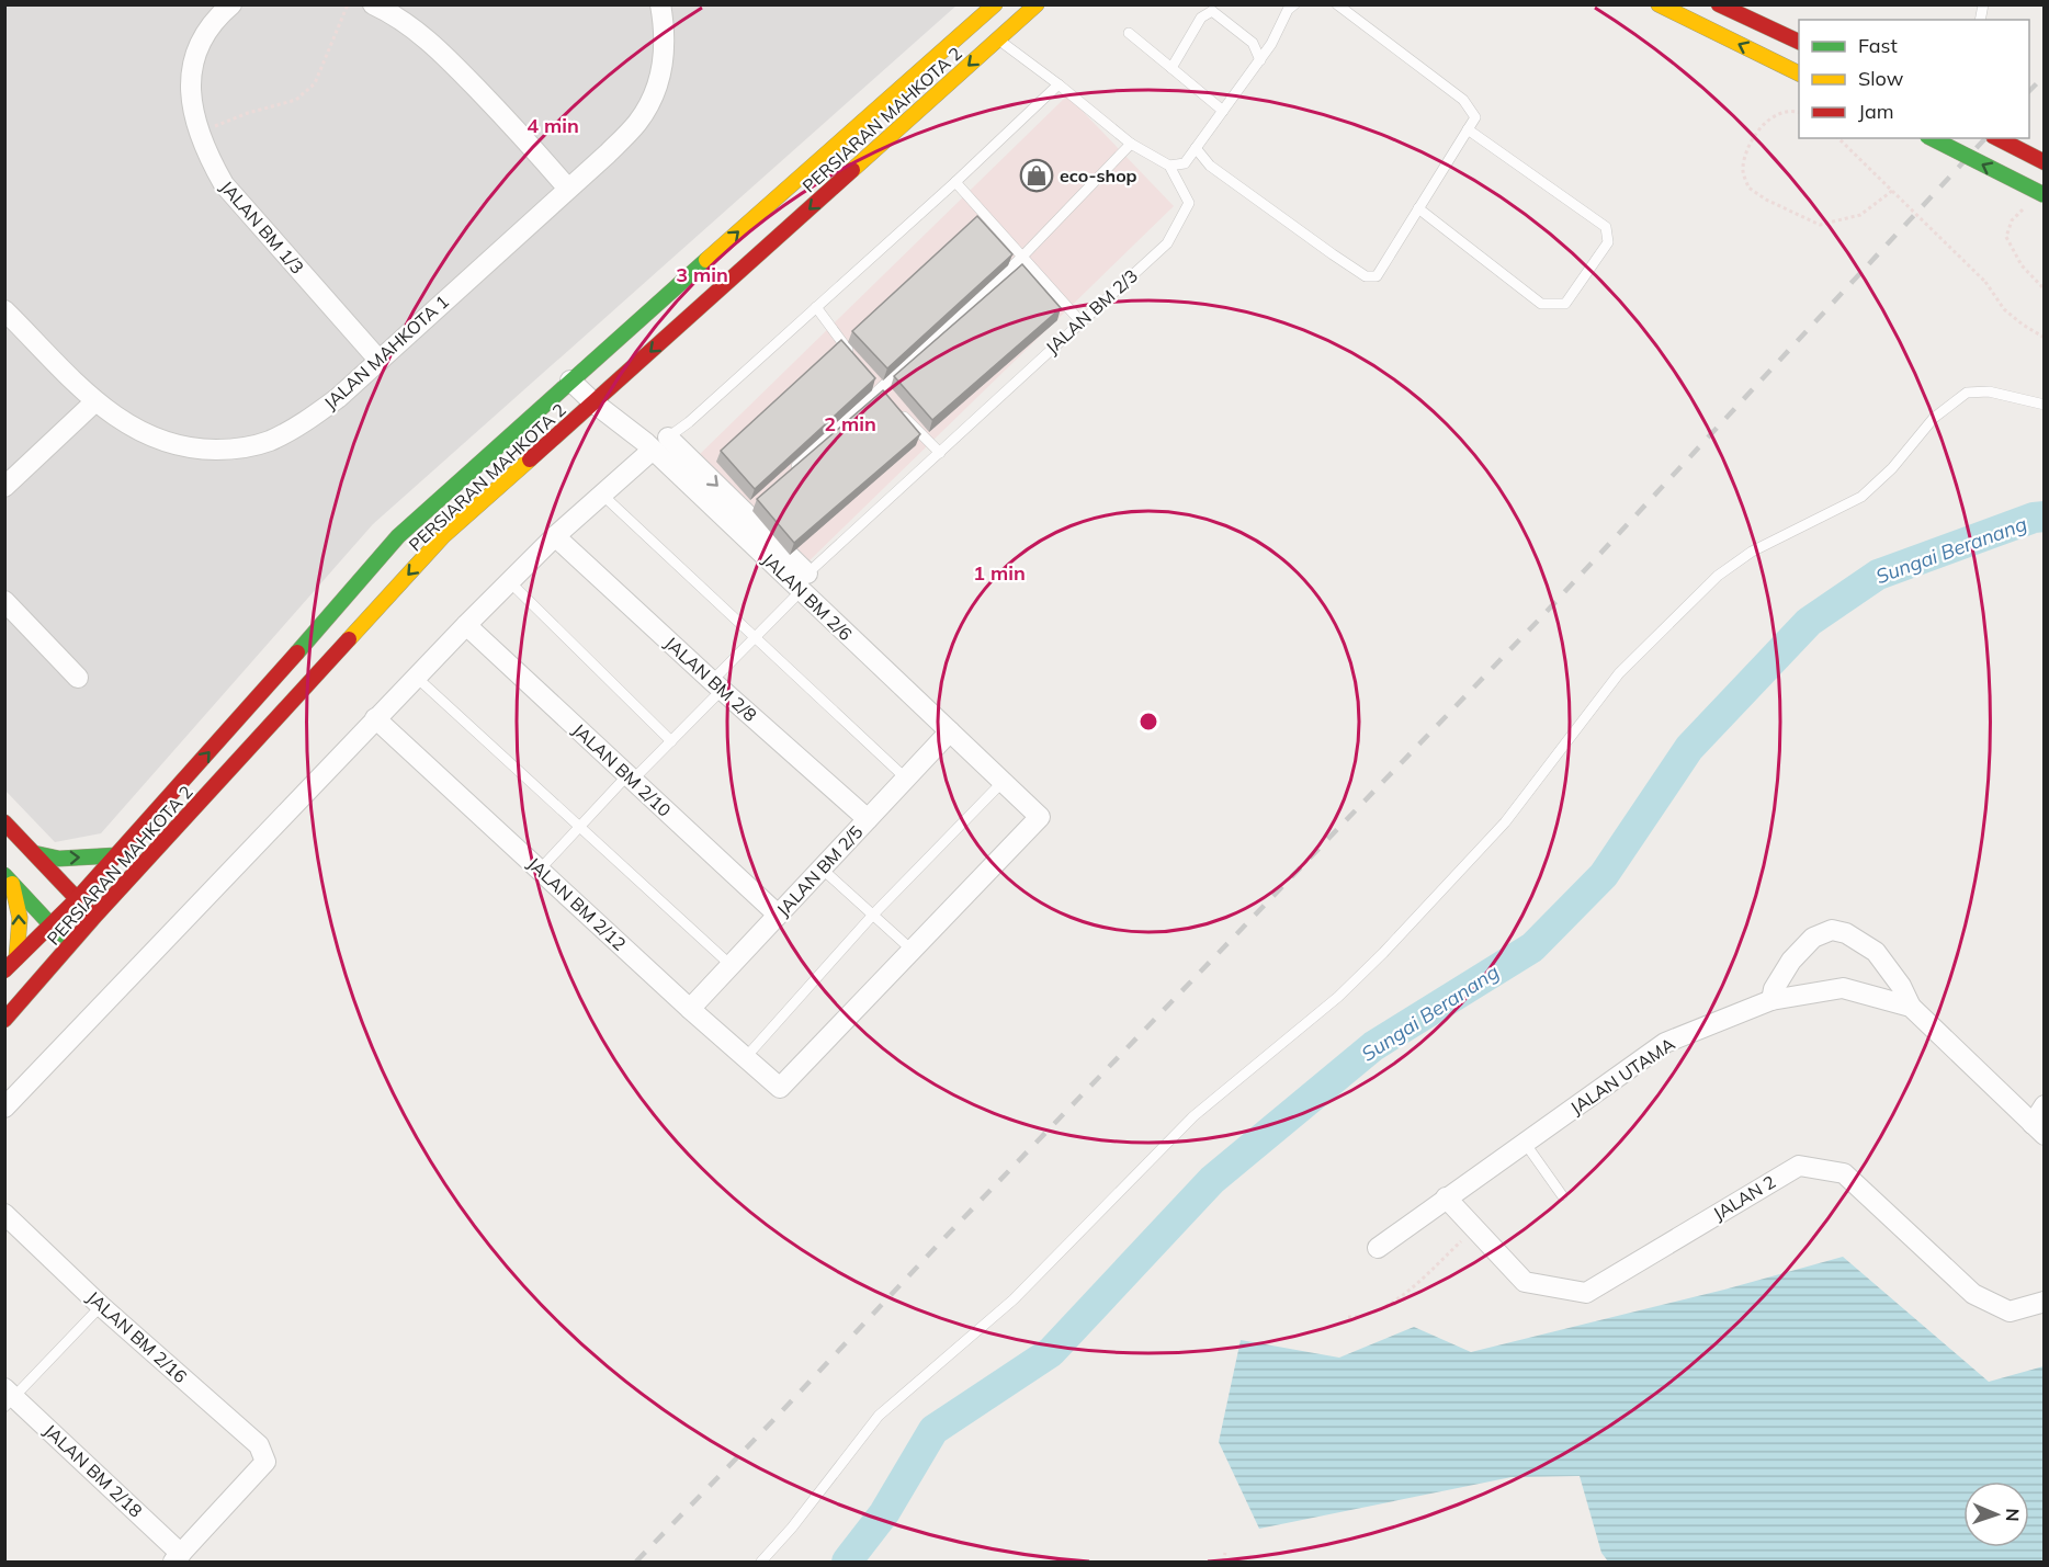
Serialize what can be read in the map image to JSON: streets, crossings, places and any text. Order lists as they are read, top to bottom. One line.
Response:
{"streets":{"main road":["PERSIARAN MAHKOTA 2"],"street":["JALAN BM 1/3","JALAN MAHKOTA 1","JALAN BM 2/6","JALAN BM 2/8","JALAN BM 2/10","JALAN BM 2/5","JALAN BM 2/12","JALAN UTAMA","JALAN 2","JALAN BM 2/16","JALAN BM 2/18"],"lane":["JALAN BM 2/3"]},"crossings":[["PERSIARAN MAHKOTA 2","JALAN BM 2/6"],["JALAN BM 1/3","JALAN MAHKOTA 1"],["JALAN BM 2/3","JALAN BM 2/6"],["JALAN BM 2/3","JALAN BM 2/8"],["JALAN BM 2/3","JALAN BM 2/10"],["JALAN BM 2/3","JALAN BM 2/12"],["JALAN BM 2/6","JALAN BM 2/5"],["JALAN BM 2/6","JALAN BM 2/12"],["JALAN BM 2/8","JALAN BM 2/5"],["JALAN BM 2/10","JALAN BM 2/5"],["JALAN BM 2/5","JALAN BM 2/12"],["JALAN UTAMA","JALAN 2"],["JALAN BM 2/16","JALAN BM 2/18"]],"water":["Sungai Beranang"],"places":{"shop":["eco-shop"]},"legend":["Fast","Slow","Jam"],"north":"right","rings":["4 min","3 min","2 min","1 min"]}
